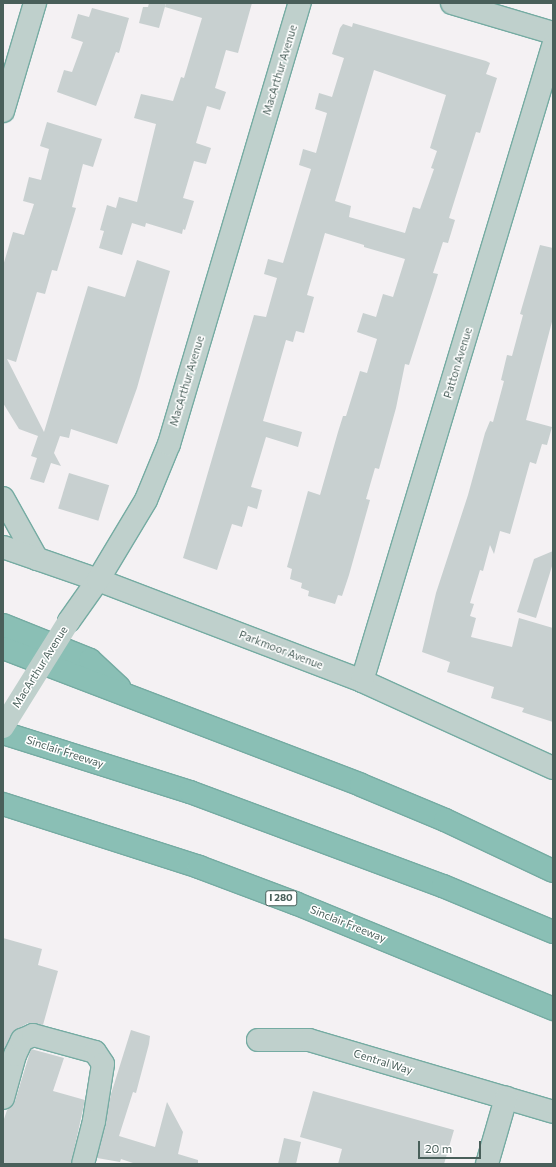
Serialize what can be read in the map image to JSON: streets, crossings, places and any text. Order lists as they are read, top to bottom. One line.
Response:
{"streets":{"highway":["Sinclair Freeway","I 280"],"street":["MacArthur Avenue","Patton Avenue","Parkmoor Avenue","Central Way"]},"crossings":[["MacArthur Avenue","Parkmoor Avenue"],["MacArthur Avenue","Sinclair Freeway"],["Patton Avenue","Parkmoor Avenue"]],"scale_bar":"20 m"}
